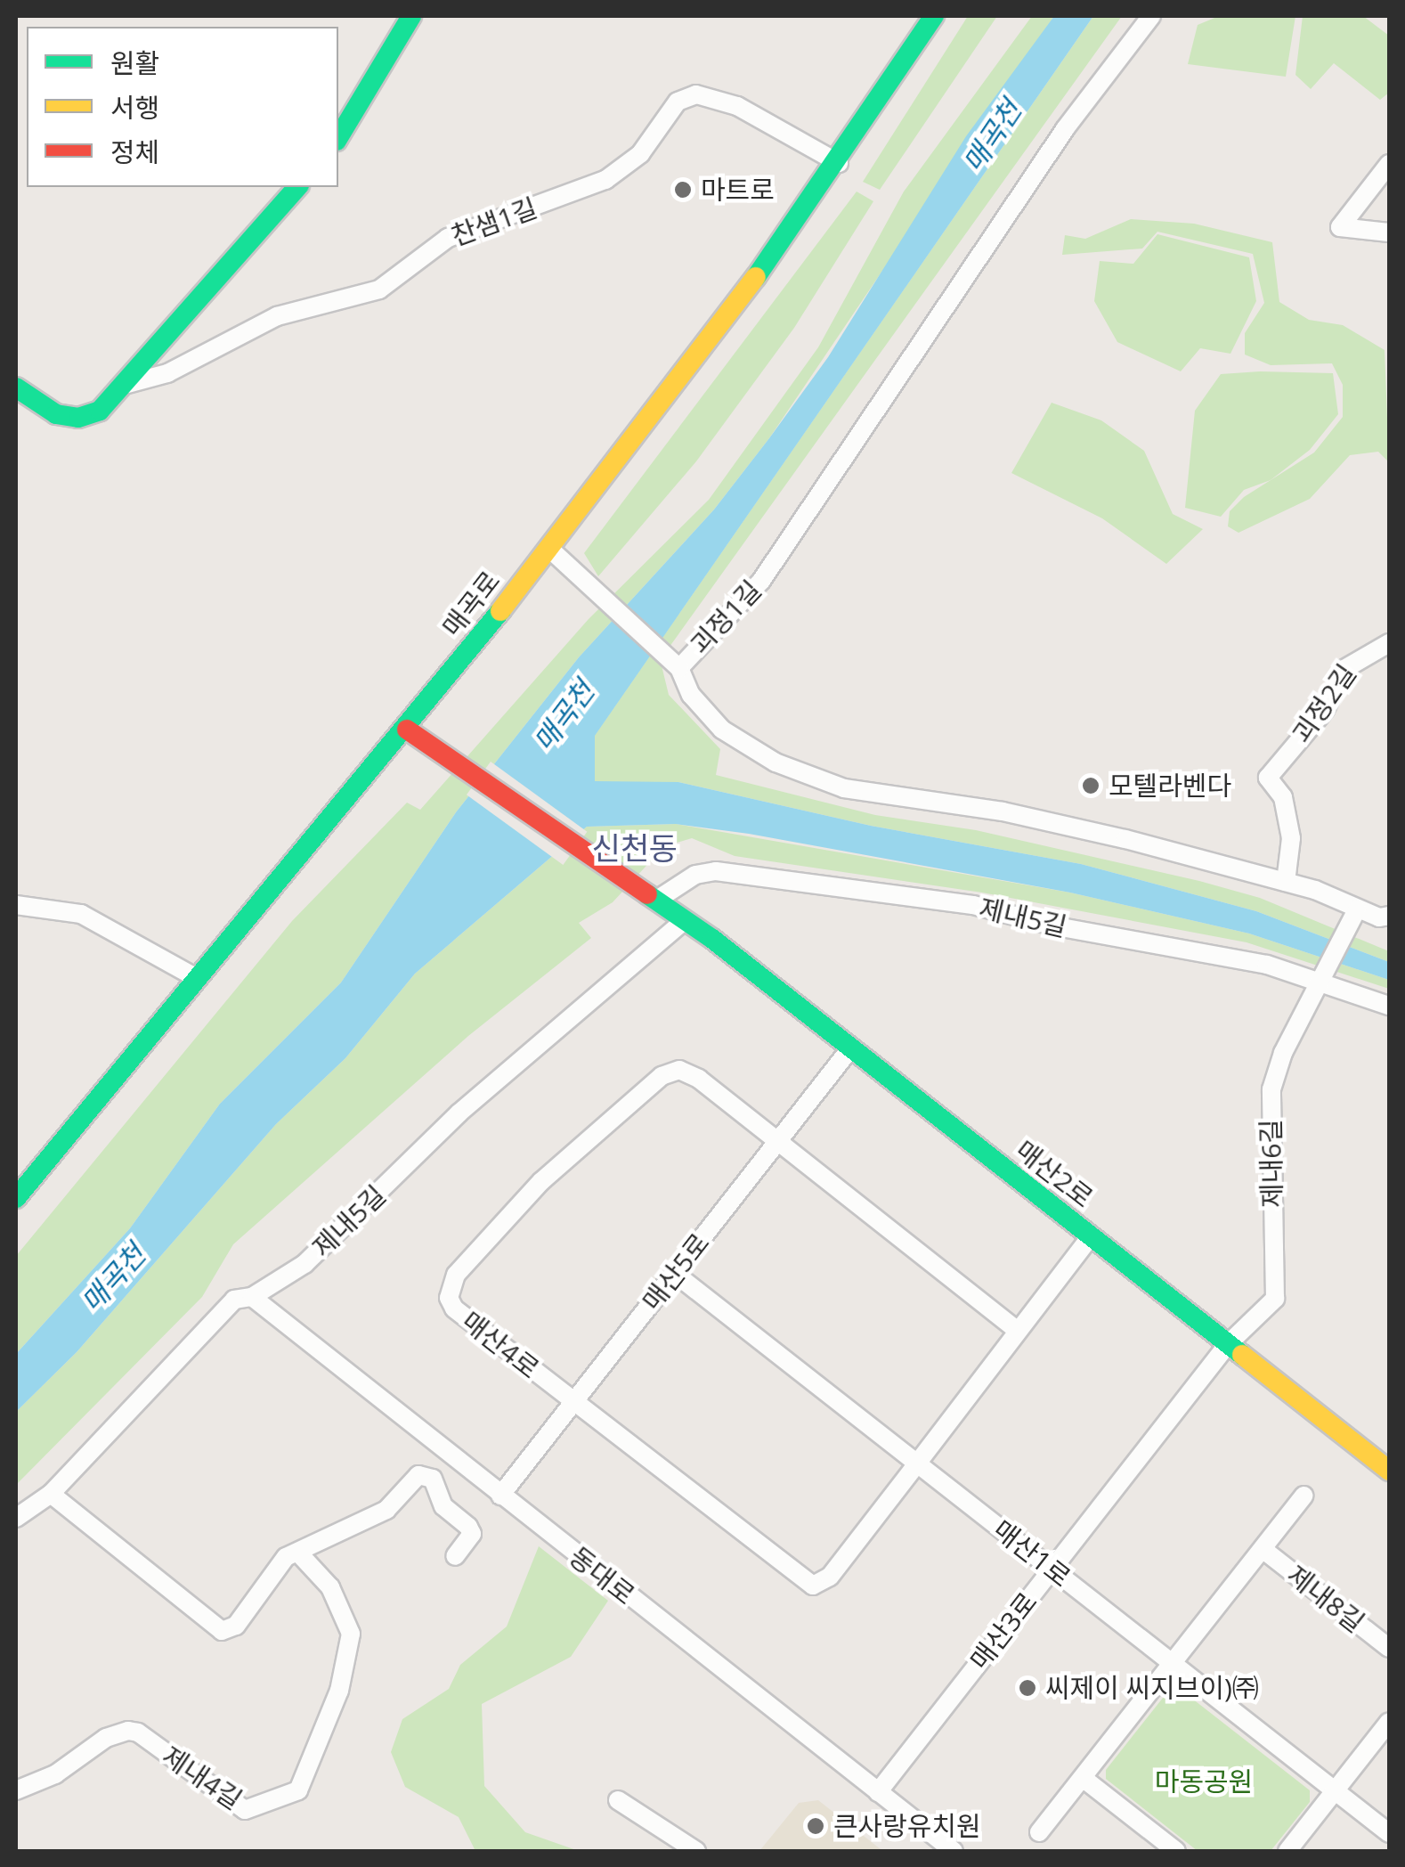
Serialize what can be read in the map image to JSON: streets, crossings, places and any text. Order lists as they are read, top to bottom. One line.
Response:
{"streets":{"street":["찬샘1길","매곡로","괴정1길","괴정2길","제내5길","제내6길","매산2로","매산5로","매산4로","매산1로","동대로","제내8길","매산3로","제내4길"]},"crossings":[["찬샘1길","매곡로"],["매곡로","매산2로"],["괴정1길","괴정2길"],["괴정1길","제내6길"],["제내5길","제내6길"],["제내5길","매산2로"],["제내5길","동대로"],["제내6길","매산2로"],["제내6길","매산3로"],["매산2로","매산5로"],["매산2로","매산4로"],["매산2로","매산3로"],["매산5로","매산4로"],["매산5로","매산1로"],["매산5로","동대로"],["매산4로","매산1로"],["매산1로","제내8길"],["매산1로","매산3로"],["동대로","매산3로"]],"districts":["신천동"],"water":["매곡천"],"parks":["마동공원"],"places":["마트로","모텔라벤다","씨제이 씨지브이)㈜","큰사랑유치원"],"legend":["원활","서행","정체"]}
